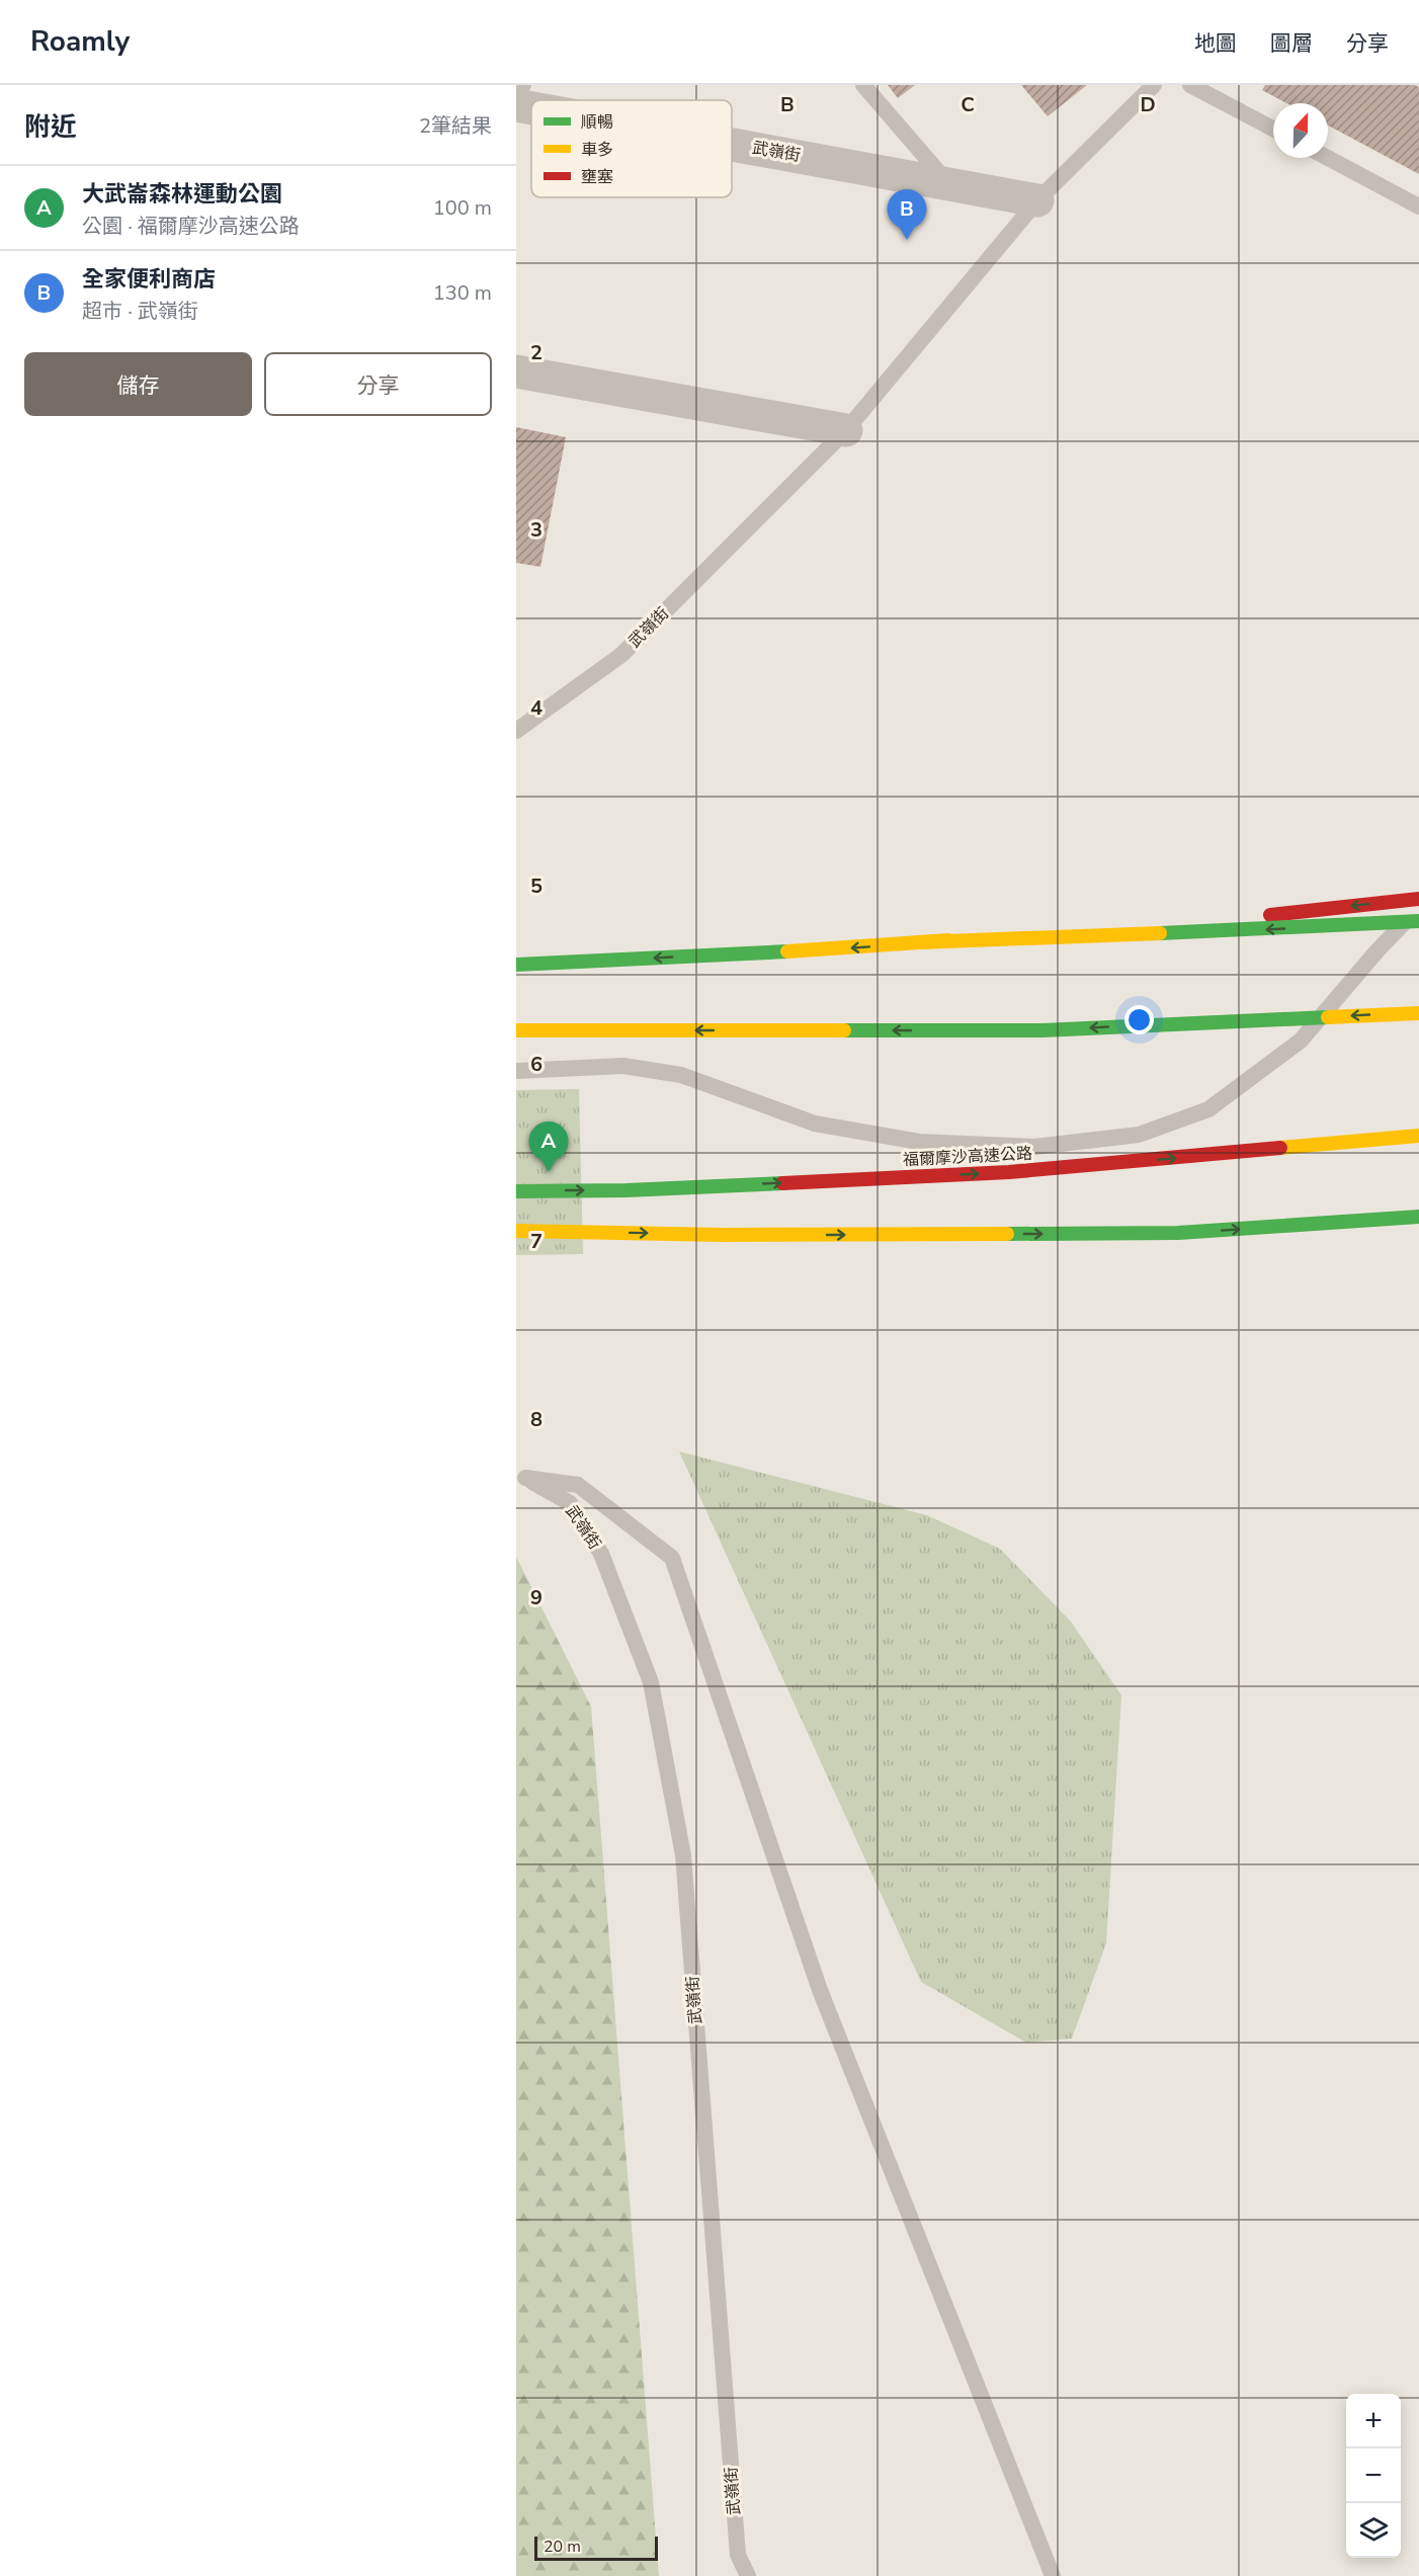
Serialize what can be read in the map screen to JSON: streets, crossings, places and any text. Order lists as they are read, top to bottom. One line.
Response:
{"streets":{"highway":["福爾摩沙高速公路"],"street":["武嶺街"]},"legend":["順暢","車多","壅塞"],"scale_bar":"20 m","north":"top","page":{"header":"Roamly","nav":["地圖","圖層","分享"],"heading":["附近","2筆結果"],"list":[{"mark":"A","name":"大武崙森林運動公園","note":"公園 · 福爾摩沙高速公路","value":"100 m"},{"mark":"B","name":"全家便利商店","note":"超市 · 武嶺街","value":"130 m"}],"pins":["B","A"],"buttons":["儲存","分享"],"map_buttons":["+","−"],"scale":"20 m"},"grid":{"columns":["B","C","D"],"rows":["2","3","4","5","6","7","8","9"]}}
